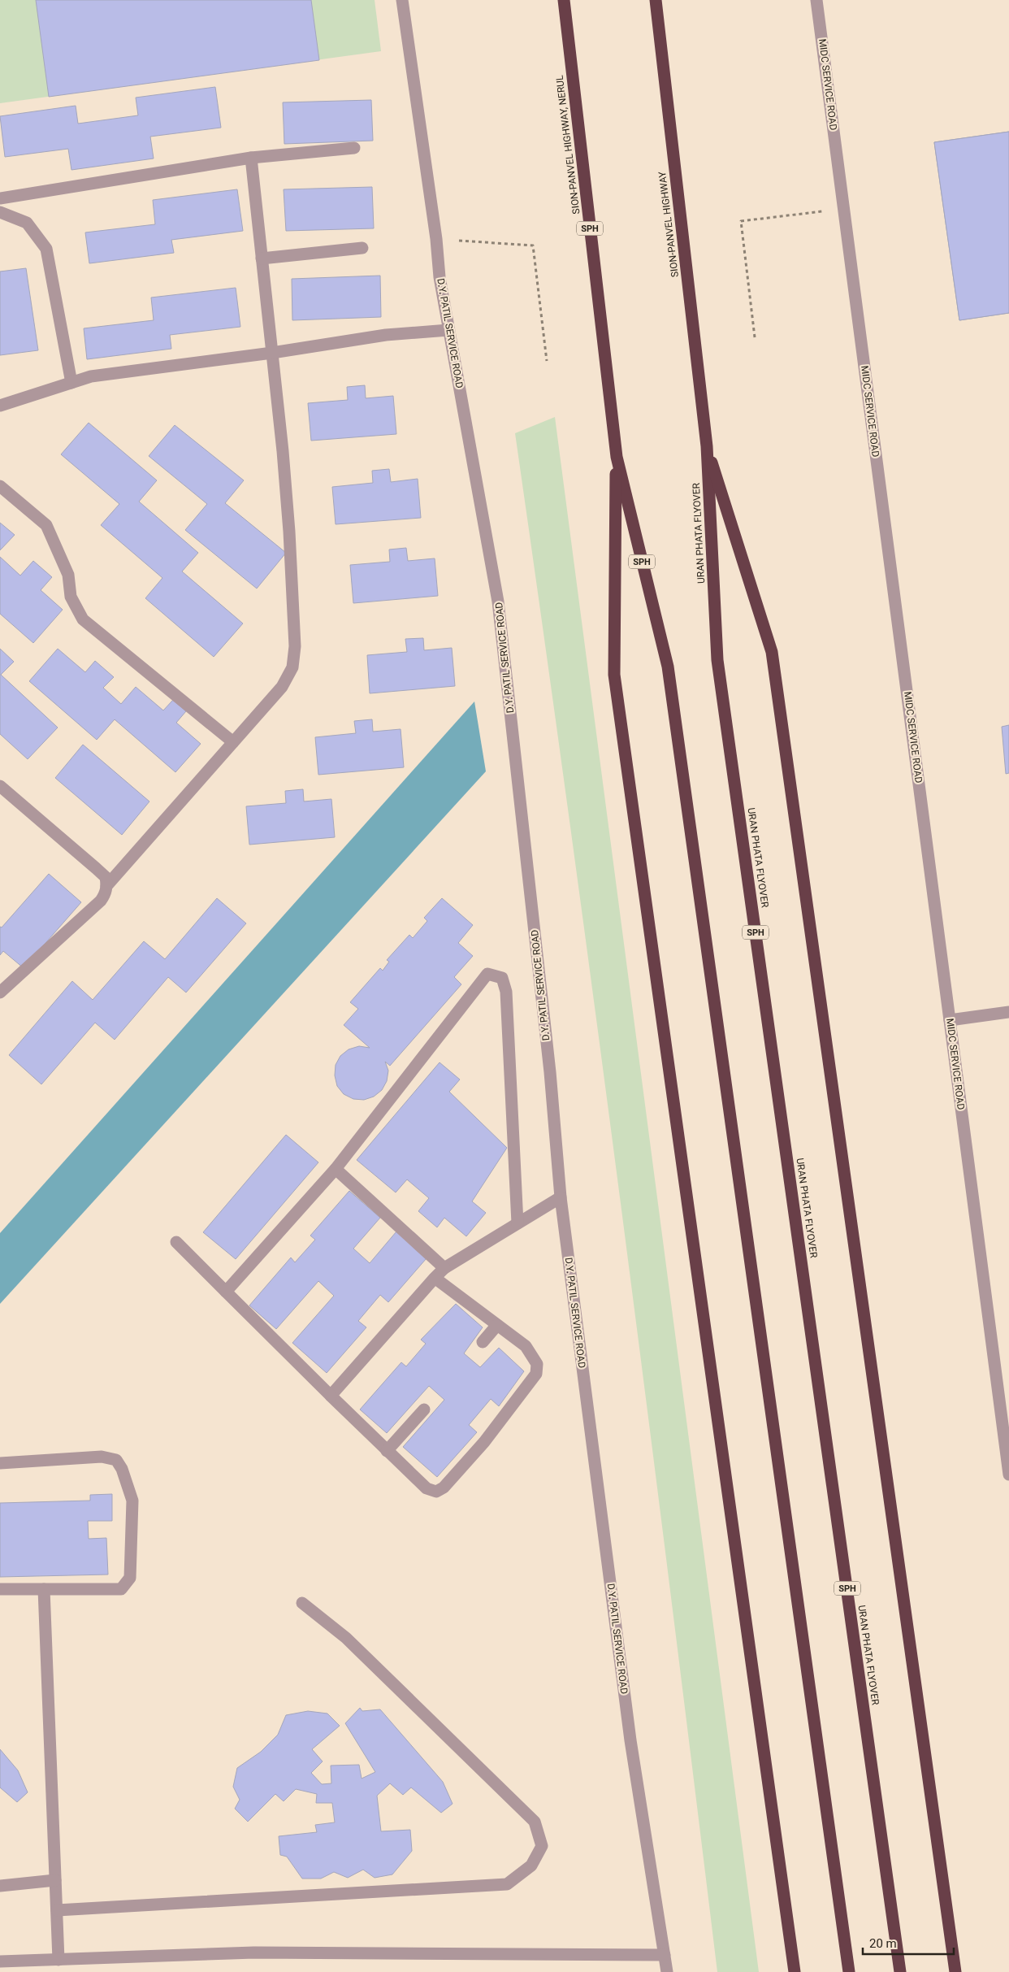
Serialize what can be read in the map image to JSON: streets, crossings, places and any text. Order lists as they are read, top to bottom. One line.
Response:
{"streets":{"highway":["SION-PANVEL HIGHWAY, NERUL","SION-PANVEL HIGHWAY","SPH","URAN PHATA FLYOVER"],"street":["MIDC SERVICE ROAD","D.Y. PATIL SERVICE ROAD"]},"crossings":[["SION-PANVEL HIGHWAY, NERUL","SPH"],["SION-PANVEL HIGHWAY","URAN PHATA FLYOVER"]],"scale_bar":"20 m"}
